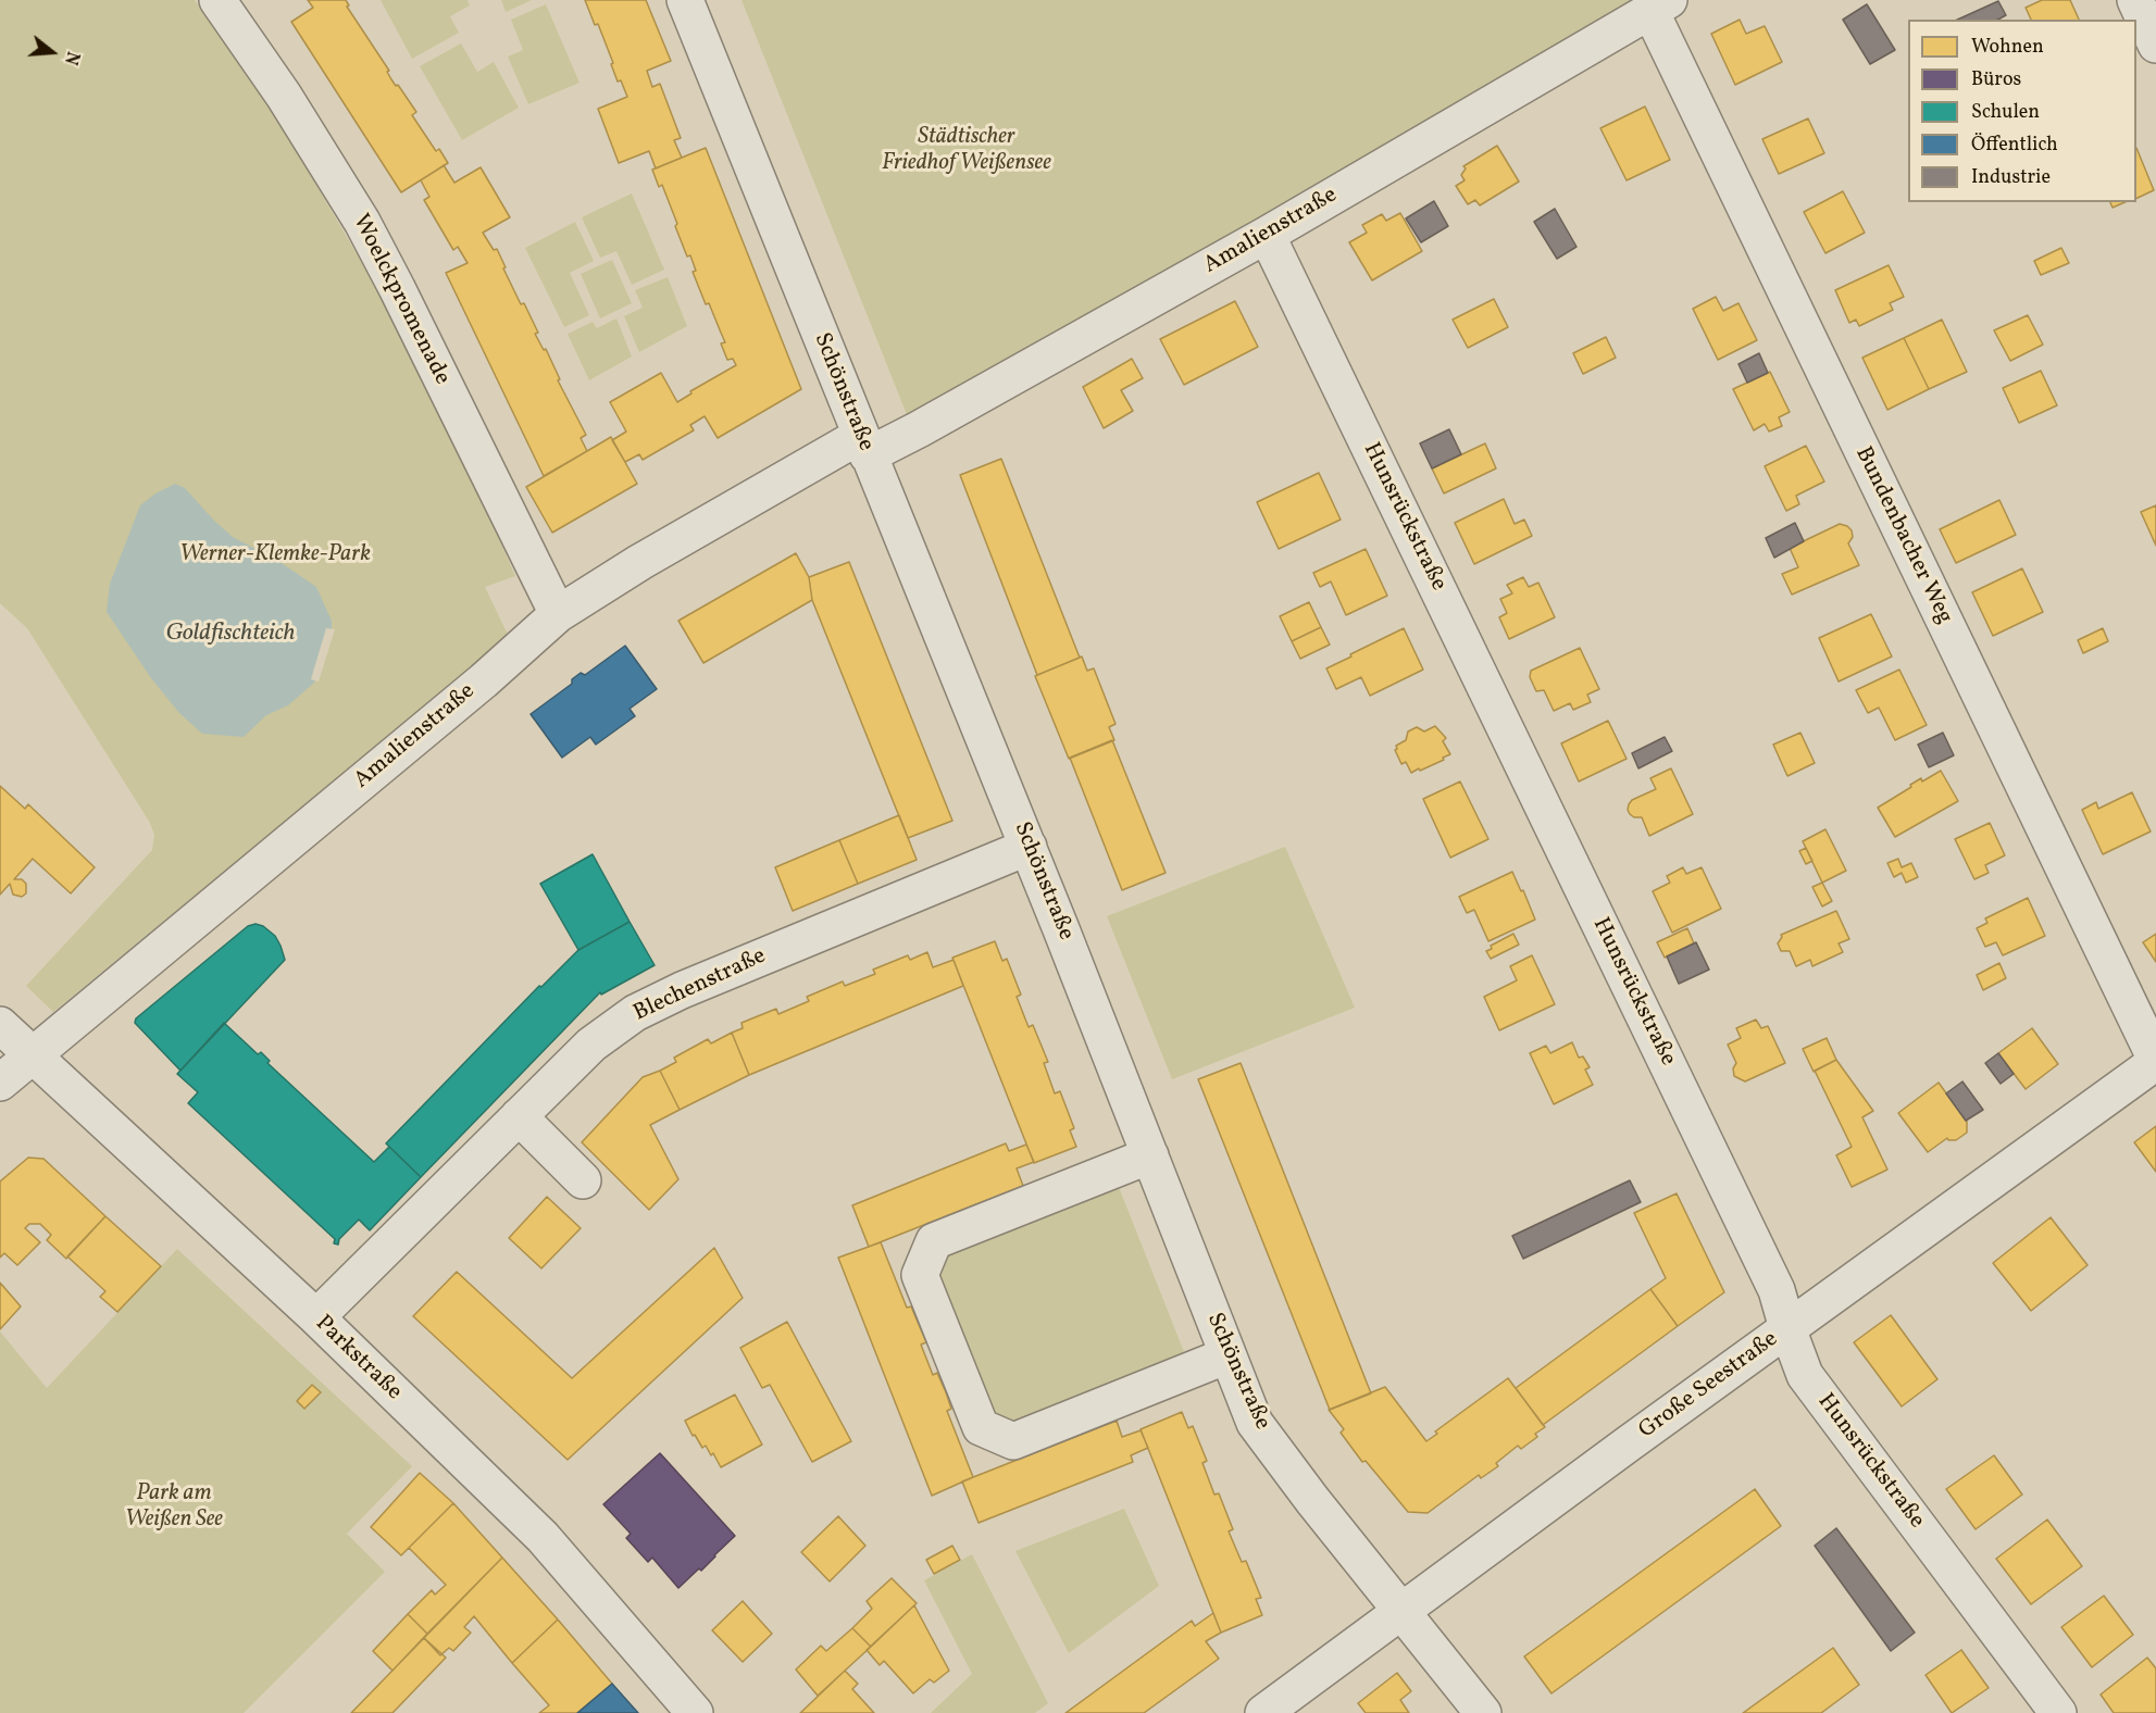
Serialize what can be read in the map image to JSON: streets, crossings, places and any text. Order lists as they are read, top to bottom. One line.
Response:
{"streets":{"street":["Amalienstraße","Woelckpromenade","Schönstraße","Hunsrückstraße","Bundenbacher Weg","Blechenstraße","Parkstraße","Große Seestraße"]},"crossings":[["Amalienstraße","Woelckpromenade"],["Amalienstraße","Schönstraße"],["Amalienstraße","Hunsrückstraße"],["Amalienstraße","Bundenbacher Weg"],["Amalienstraße","Parkstraße"],["Schönstraße","Blechenstraße"],["Schönstraße","Große Seestraße"],["Hunsrückstraße","Große Seestraße"],["Bundenbacher Weg","Große Seestraße"],["Blechenstraße","Parkstraße"]],"water":["Goldfischteich"],"parks":["Städtischer Friedhof Weißensee","Werner-Klemke-Park","Park am Weißen See"],"legend":["Wohnen","Büros","Schulen","Öffentlich","Industrie"],"north":"right"}
